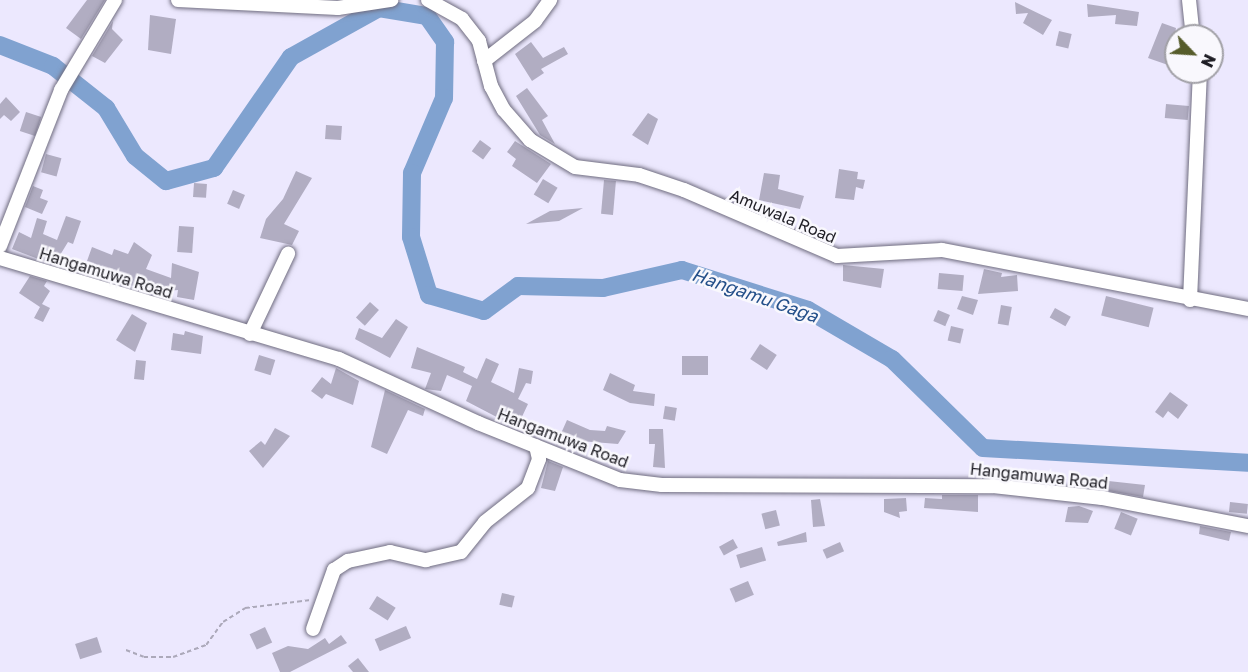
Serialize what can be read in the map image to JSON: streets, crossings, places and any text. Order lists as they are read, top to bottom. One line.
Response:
{"streets":{"street":["Amuwala Road","Hangamuwa Road"]},"water":["Hangamu Gaga"],"north":"bottom right"}
